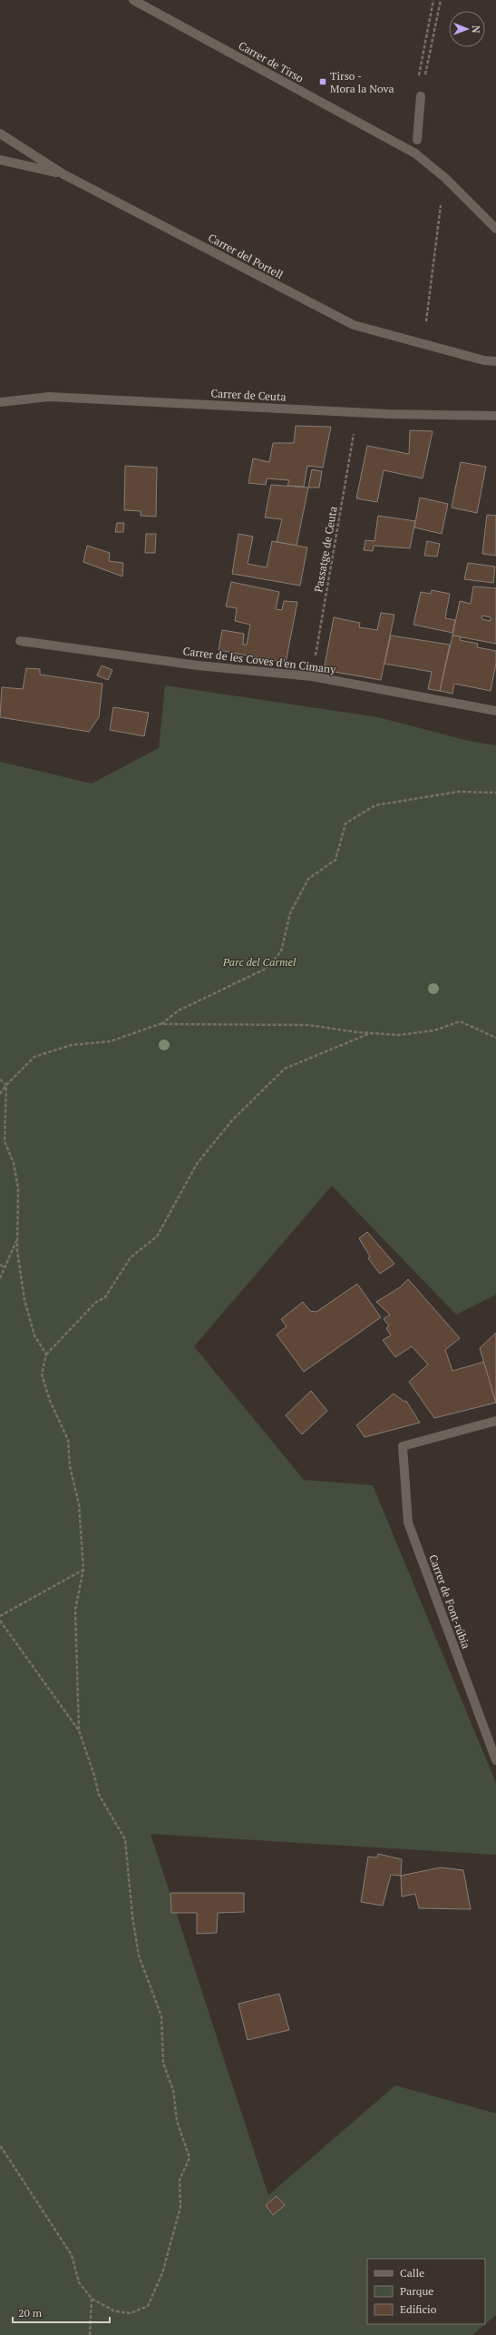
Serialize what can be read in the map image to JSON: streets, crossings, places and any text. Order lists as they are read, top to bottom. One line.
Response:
{"streets":{"street":["Carrer de Tirso","Carrer del Portell","Carrer de Ceuta","Carrer de les Coves d'en Cimany","Carrer de Font-rúbia"],"path":["Passatge de Ceuta"]},"crossings":[["Passatge de Ceuta","Carrer de les Coves d'en Cimany"]],"parks":["Parc del Carmel"],"places":{"transit":["Tirso - Mora la Nova"]},"legend":["Calle","Parque","Edificio"],"scale_bar":"20 m","north":"right"}
